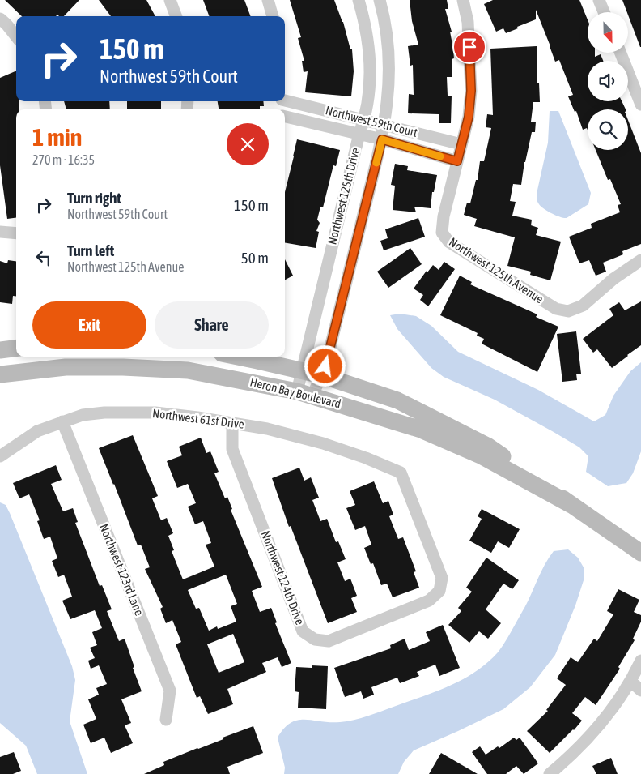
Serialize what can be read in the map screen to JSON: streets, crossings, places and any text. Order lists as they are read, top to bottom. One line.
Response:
{"streets":{"street":["Northwest 59th Court","Northwest 125th Drive","Northwest 125th Avenue","Heron Bay Boulevard","Northwest 61st Drive","Northwest 123rd Lane","Northwest 124th Drive"]},"crossings":[["Northwest 59th Court","Northwest 125th Drive"],["Northwest 59th Court","Northwest 125th Avenue"],["Northwest 125th Drive","Heron Bay Boulevard"],["Northwest 61st Drive","Northwest 123rd Lane"],["Northwest 61st Drive","Northwest 124th Drive"]],"north":"bottom","page":{"turn":["150 m","Northwest 59th Court"],"heading":["1 min","270 m · 16:35"],"list":[{"name":"Turn right","note":"Northwest 59th Court","value":"150 m"},{"name":"Turn left","note":"Northwest 125th Avenue","value":"50 m"}],"buttons":["Exit","Share"]}}
